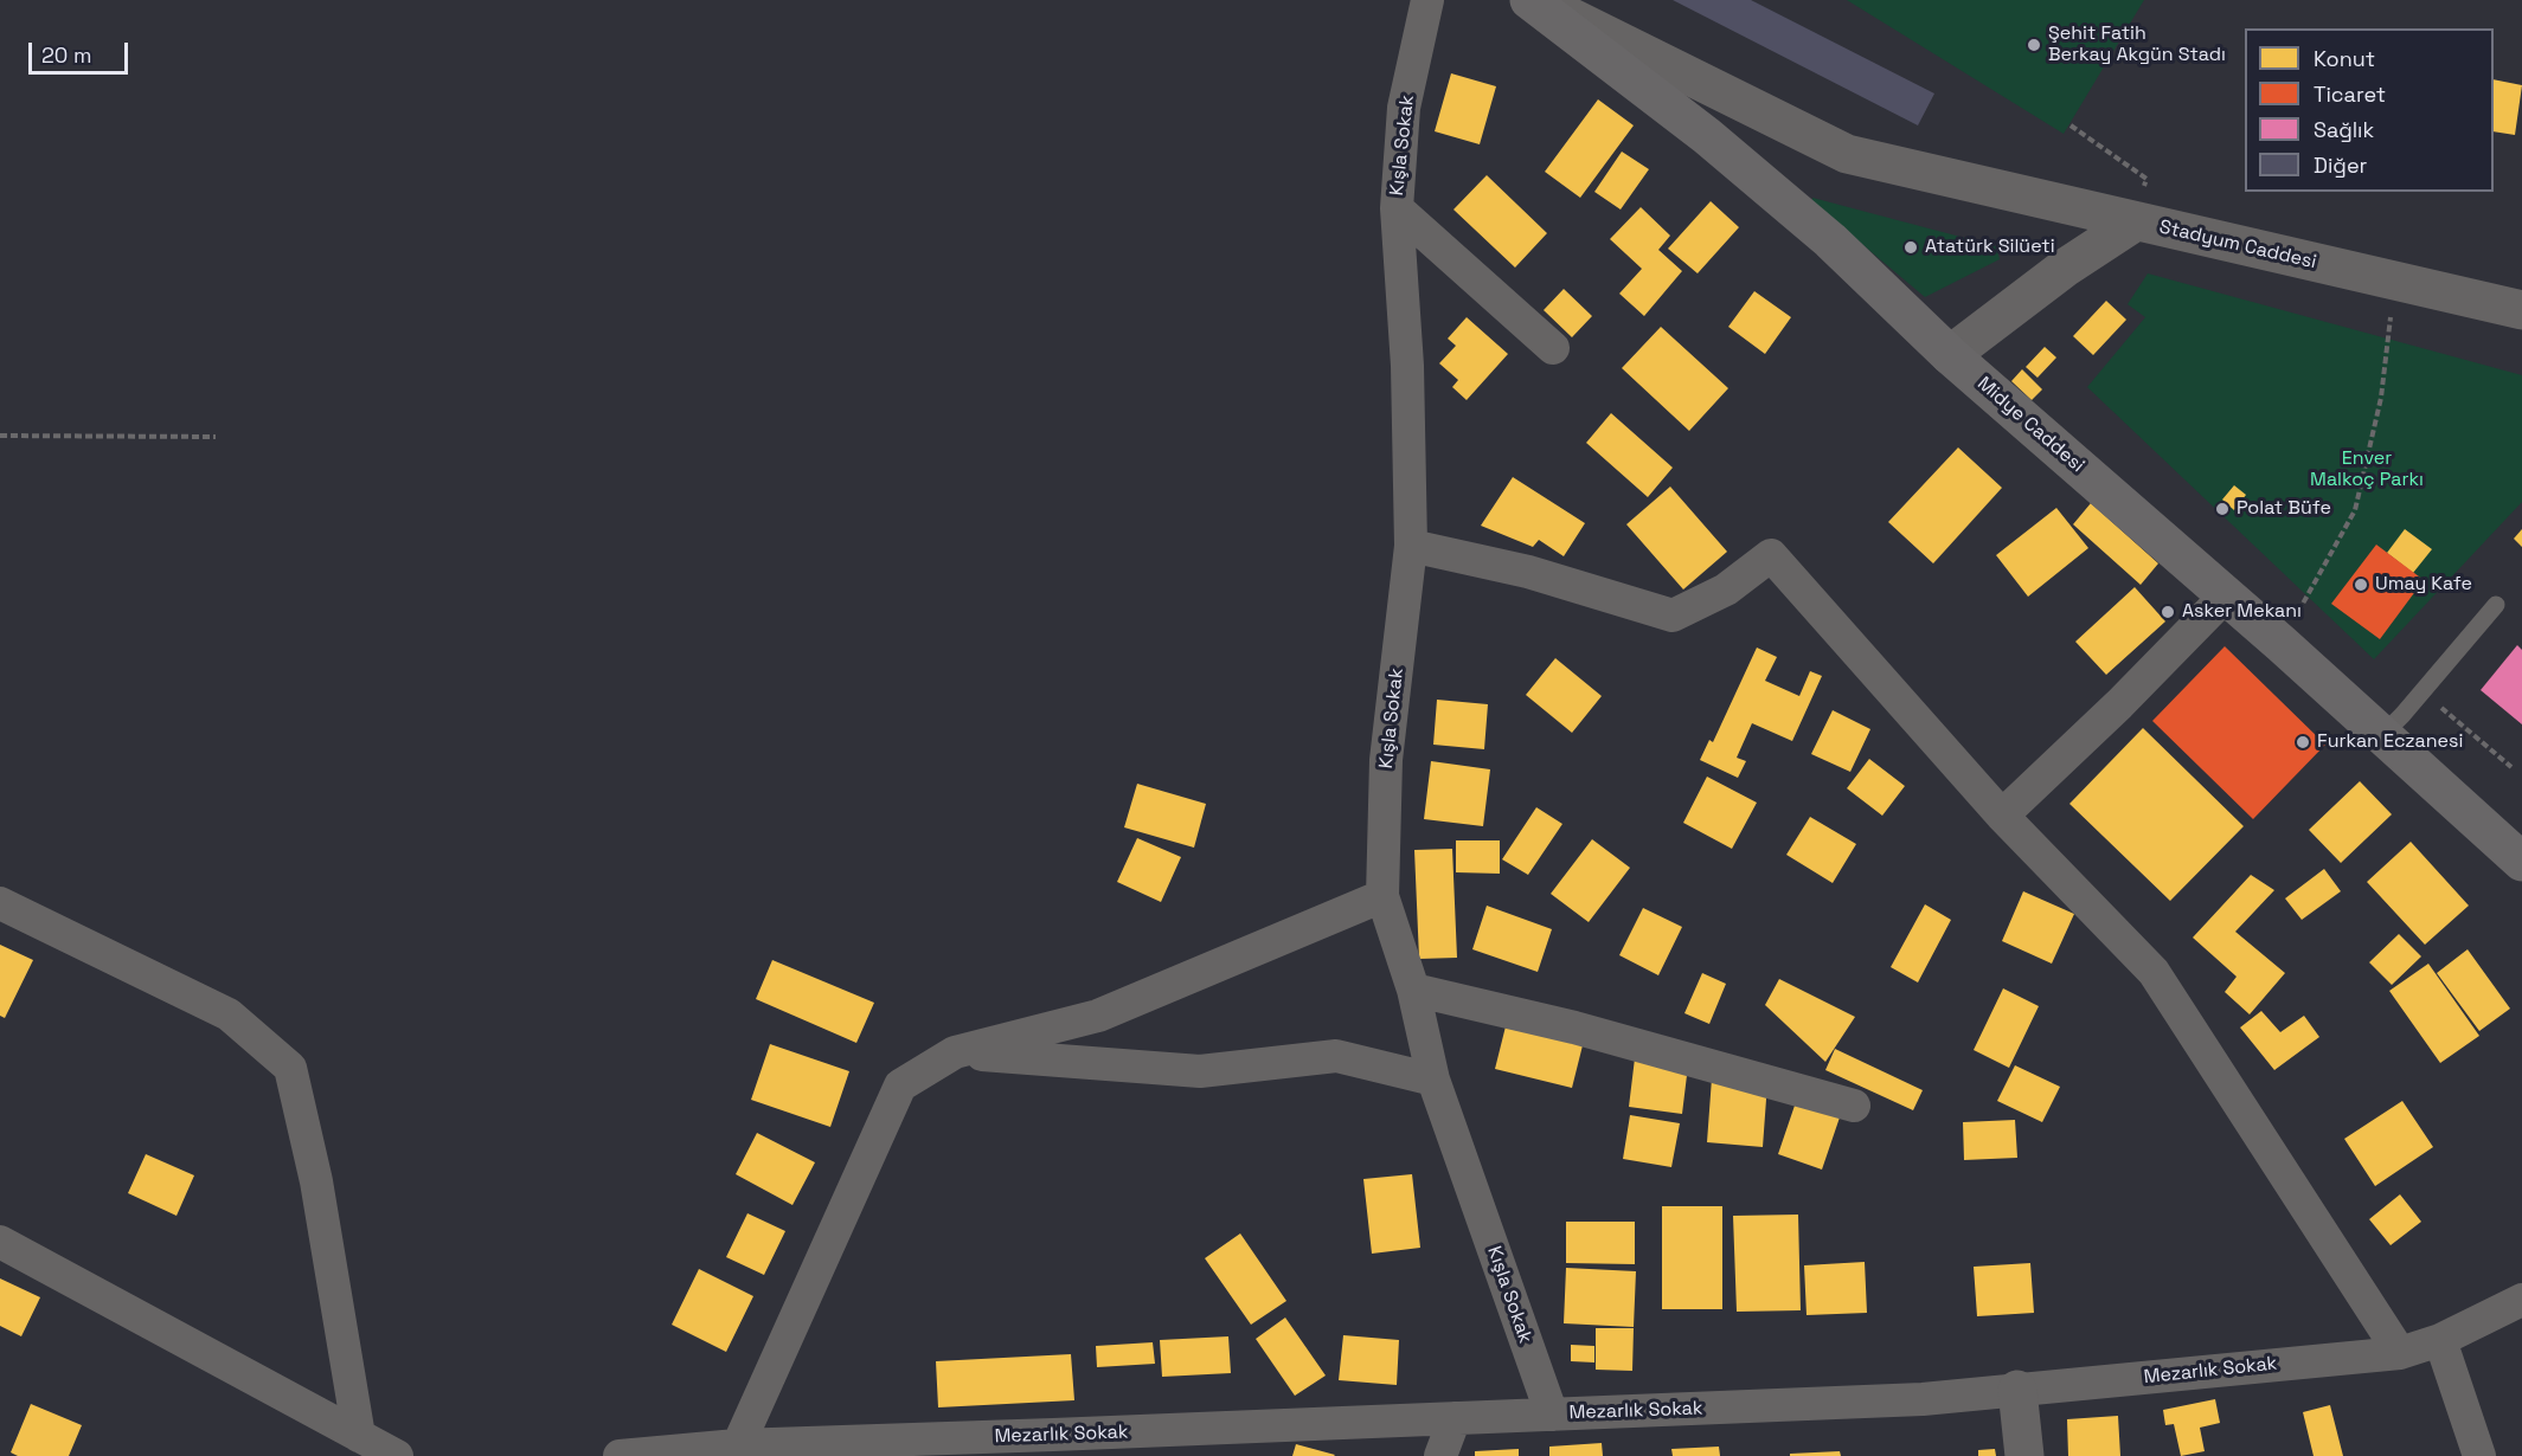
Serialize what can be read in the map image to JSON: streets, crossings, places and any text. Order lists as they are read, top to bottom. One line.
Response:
{"streets":{"main road":["Midye Caddesi"],"street":["Kışla Sokak","Stadyum Caddesi","Mezarlık Sokak"]},"crossings":[["Kışla Sokak","Mezarlık Sokak"],["Stadyum Caddesi","Midye Caddesi"]],"parks":["Enver Malkoç Parkı"],"places":["Şehit Fatih Berkay Akgün Stadı","Atatürk Silüeti","Polat Büfe","Umay Kafe","Asker Mekanı","Furkan Eczanesi"],"legend":["Konut","Ticaret","Sağlık","Diğer"],"scale_bar":"20 m"}
